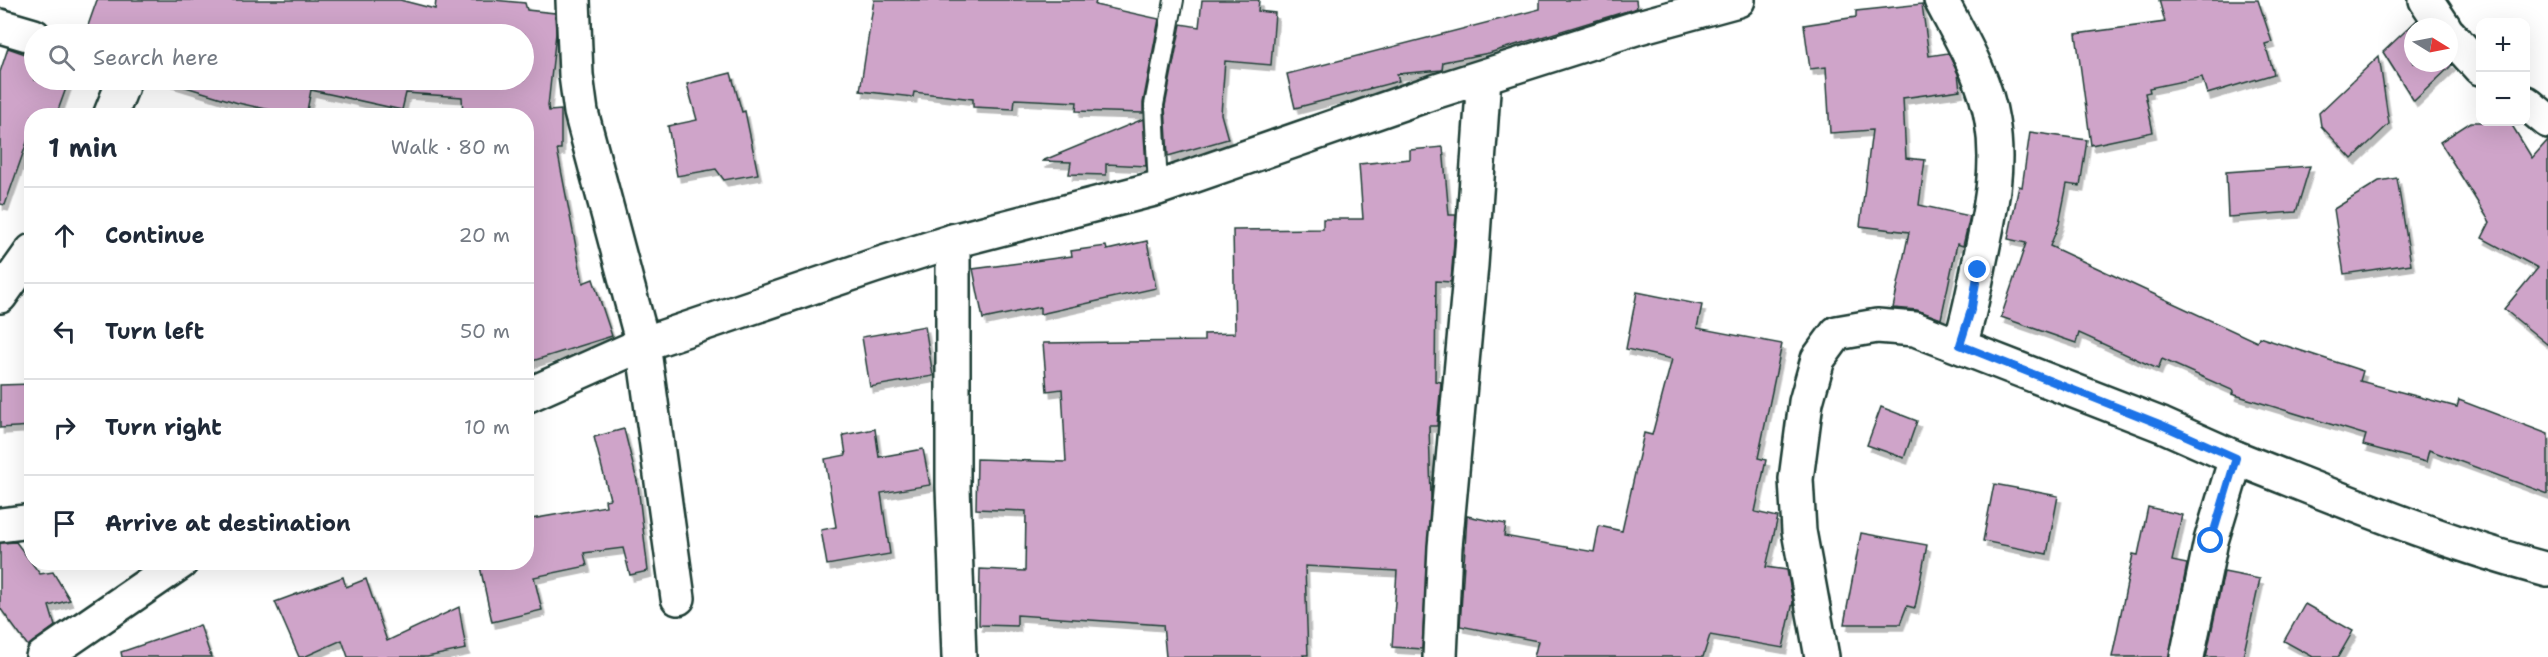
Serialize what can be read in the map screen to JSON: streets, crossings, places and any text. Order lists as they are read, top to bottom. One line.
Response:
{"north":"right","page":{"map_buttons":["+","−"],"search":"Search here","heading":["1 min","Walk · 80 m"],"list":[["Continue","20 m"],["Turn left","50 m"],["Turn right","10 m"],"Arrive at destination"]}}
